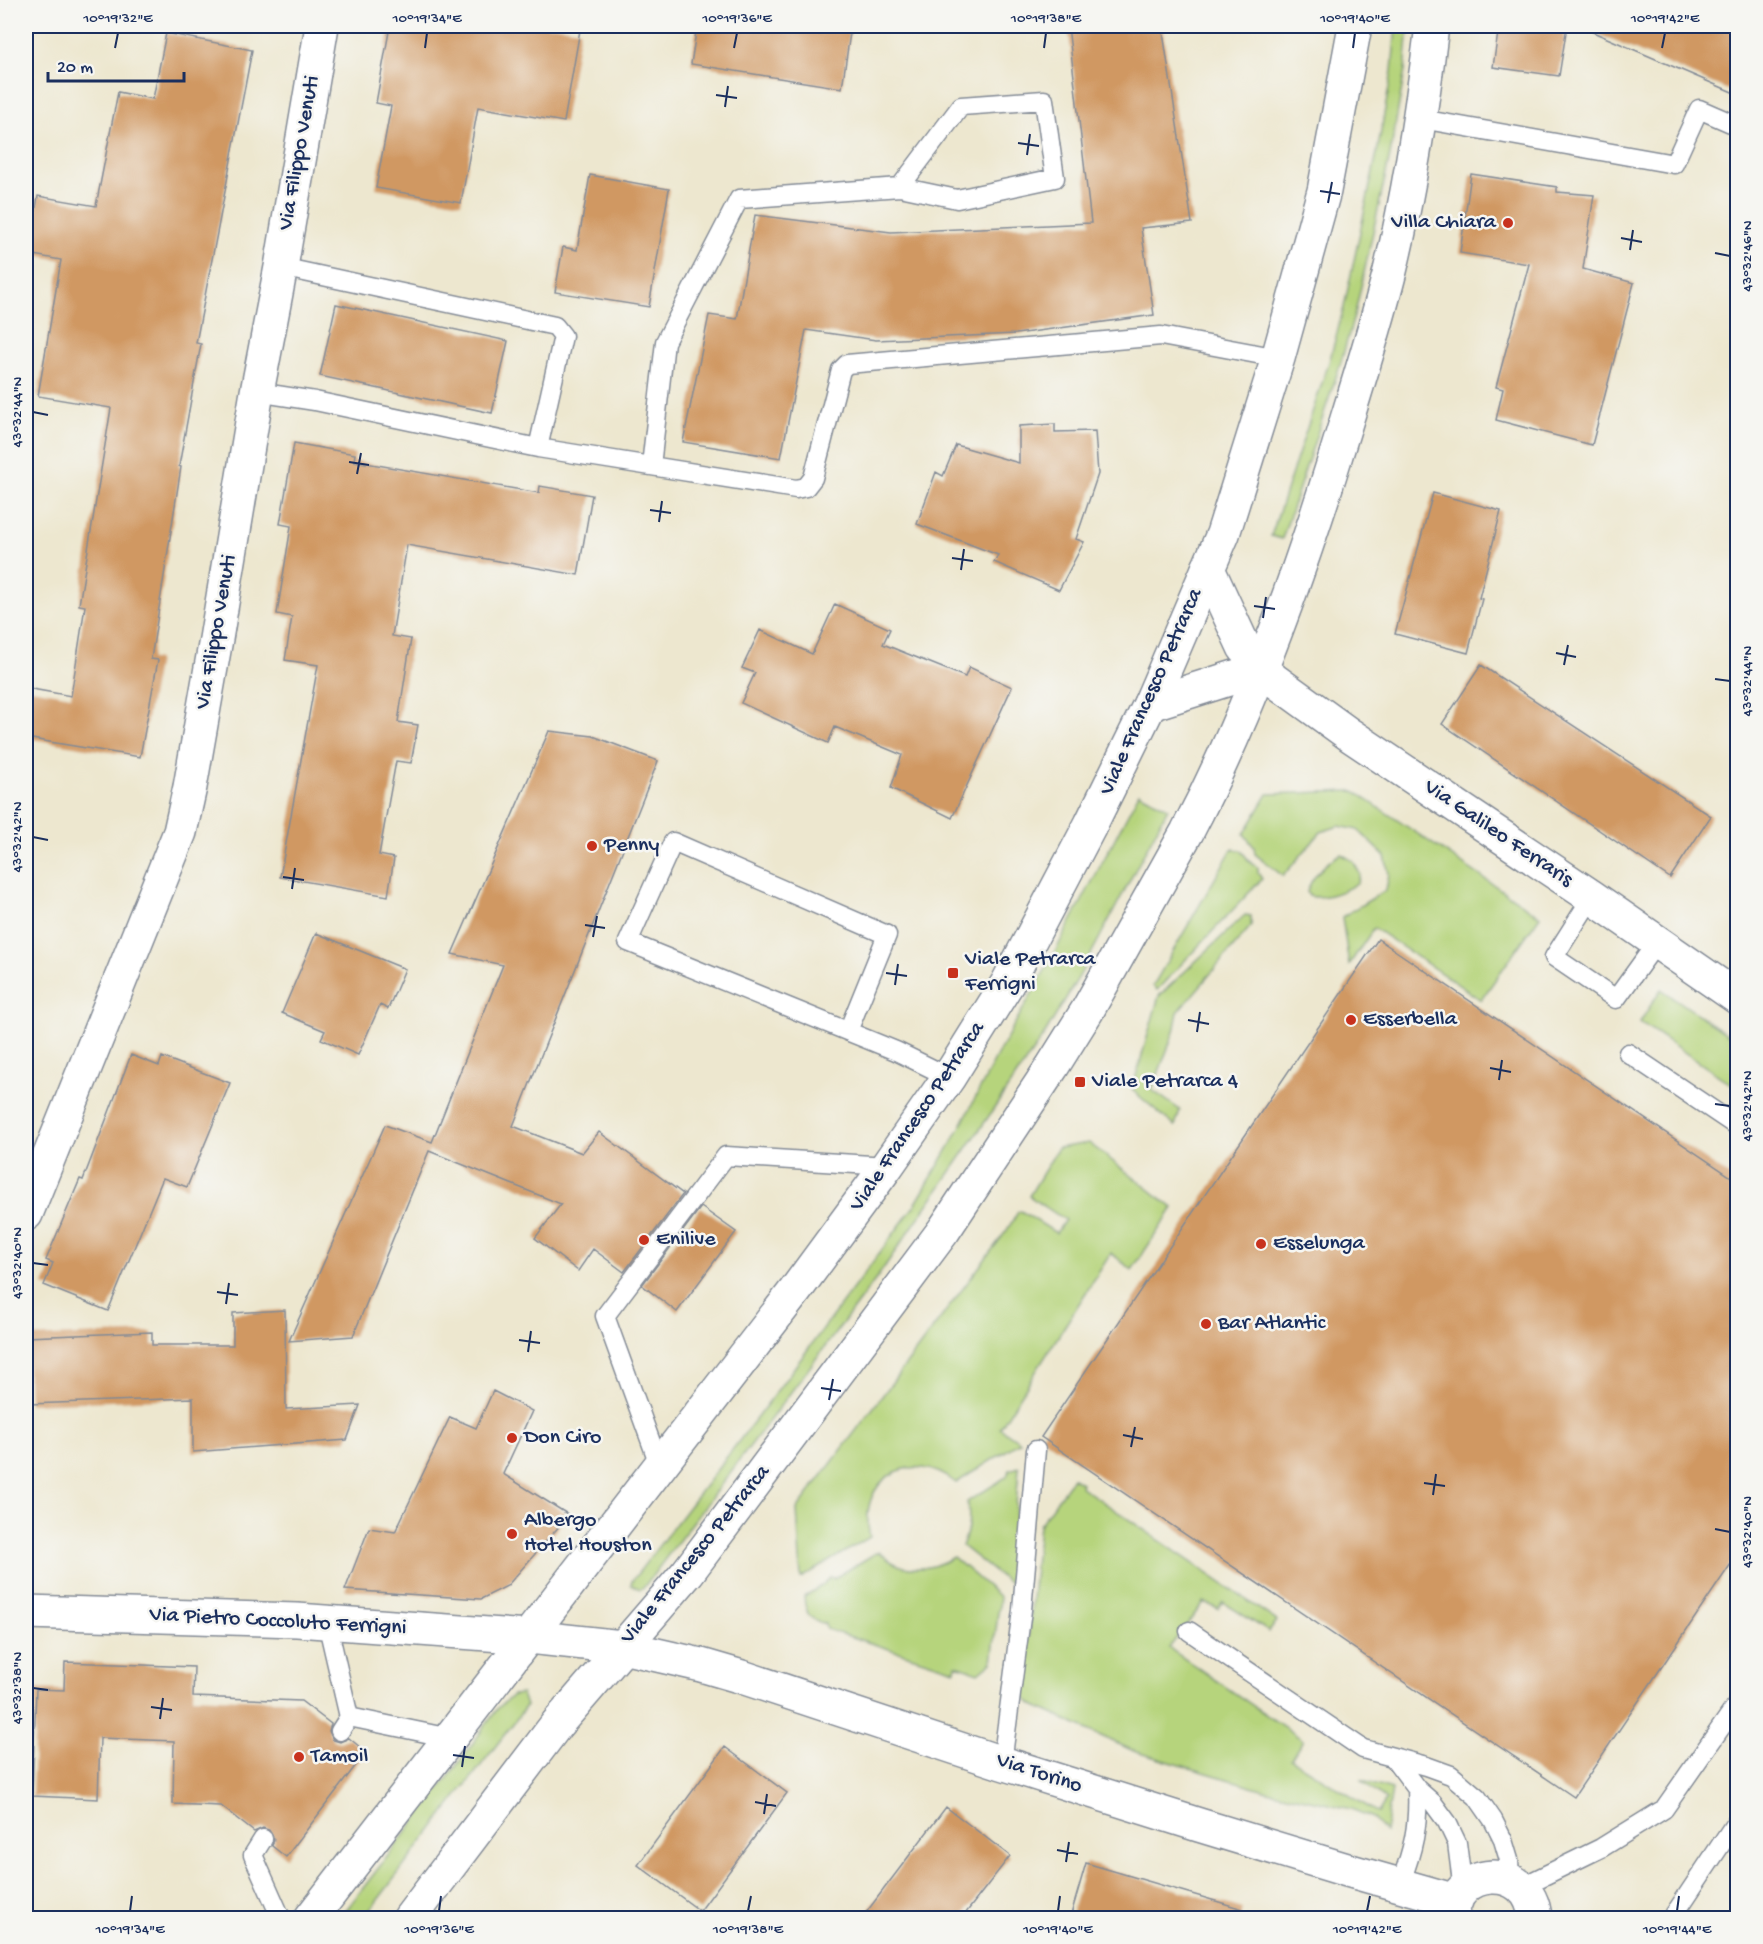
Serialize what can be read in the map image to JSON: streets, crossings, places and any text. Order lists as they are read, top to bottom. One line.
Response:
{"streets":{"main road":["Via Filippo Venuti","Viale Francesco Petrarca","Via Galileo Ferraris","Via Pietro Coccoluto Ferrigni","Via Torino"]},"crossings":[["Viale Francesco Petrarca","Via Galileo Ferraris"],["Viale Francesco Petrarca","Via Pietro Coccoluto Ferrigni"],["Viale Francesco Petrarca","Via Torino"],["Via Pietro Coccoluto Ferrigni","Via Torino"]],"places":{"other":["Villa Chiara","Penny","Esserbella","Enilive","Esselunga","Bar Atlantic","Don Ciro","Albergo Hotel Houston","Tamoil"],"transit":["Viale Petrarca Ferrigni","Viale Petrarca 4"]},"scale_bar":"20 m","coordinates":["10°19'32\"E","10°19'34\"E","10°19'36\"E","10°19'38\"E","10°19'40\"E","10°19'42\"E","43°32'46\"N","43°32'44\"N","43°32'42\"N","43°32'40\"N","43°32'38\"N","10°19'44\"E"]}
